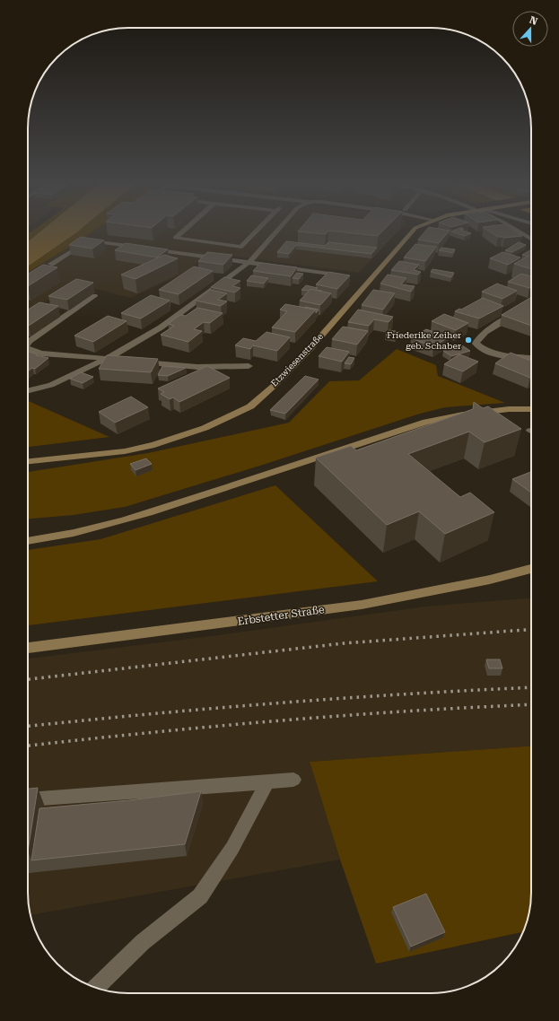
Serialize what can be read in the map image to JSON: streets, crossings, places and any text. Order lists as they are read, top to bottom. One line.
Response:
{"streets":{"street":["Etzwiesenstraße","Erbstetter Straße"]},"places":["Friederike Zeiher geb. Schaber"],"north":"top"}
